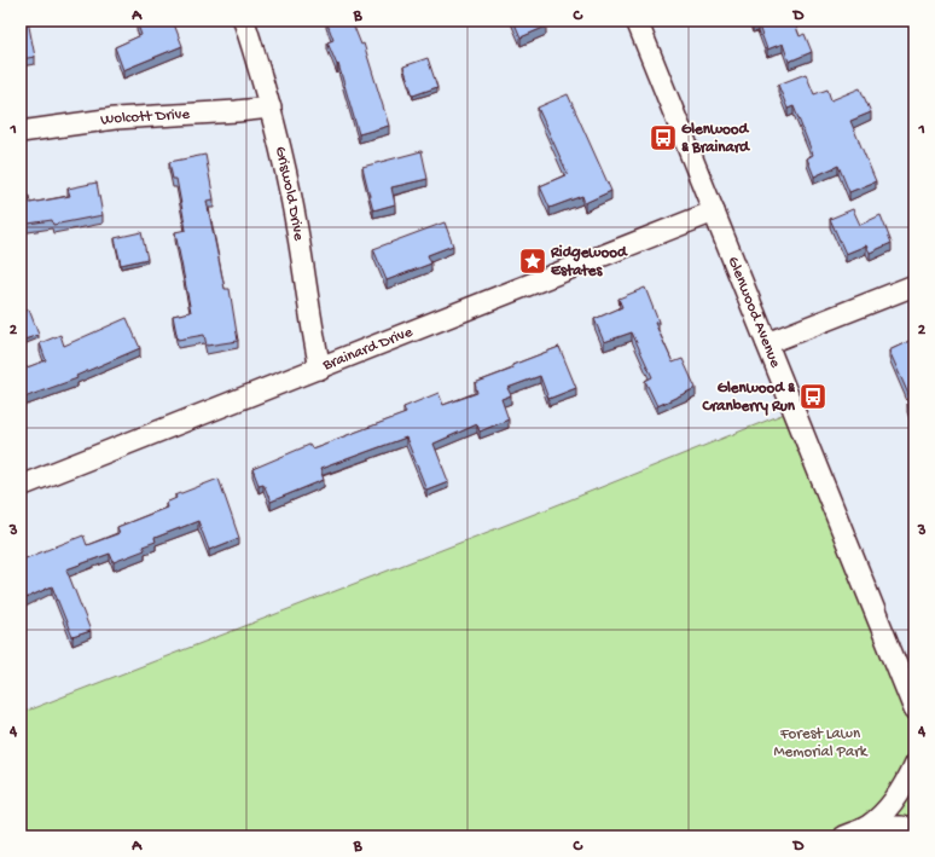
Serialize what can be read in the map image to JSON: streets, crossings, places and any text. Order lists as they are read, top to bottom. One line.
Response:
{"streets":{"street":["Wolcott Drive","Griswold Drive","Glenwood Avenue","Brainard Drive"]},"crossings":[["Wolcott Drive","Griswold Drive"],["Griswold Drive","Brainard Drive"],["Glenwood Avenue","Brainard Drive"]],"parks":["Forest Lawn Memorial Park"],"places":{"bus stop":["Glenwood & Brainard","Glenwood & Cranberry Run"],"place":["Ridgewood Estates"]},"grid":{"columns":["A","B","C","D"],"rows":["1","2","3","4"]}}
